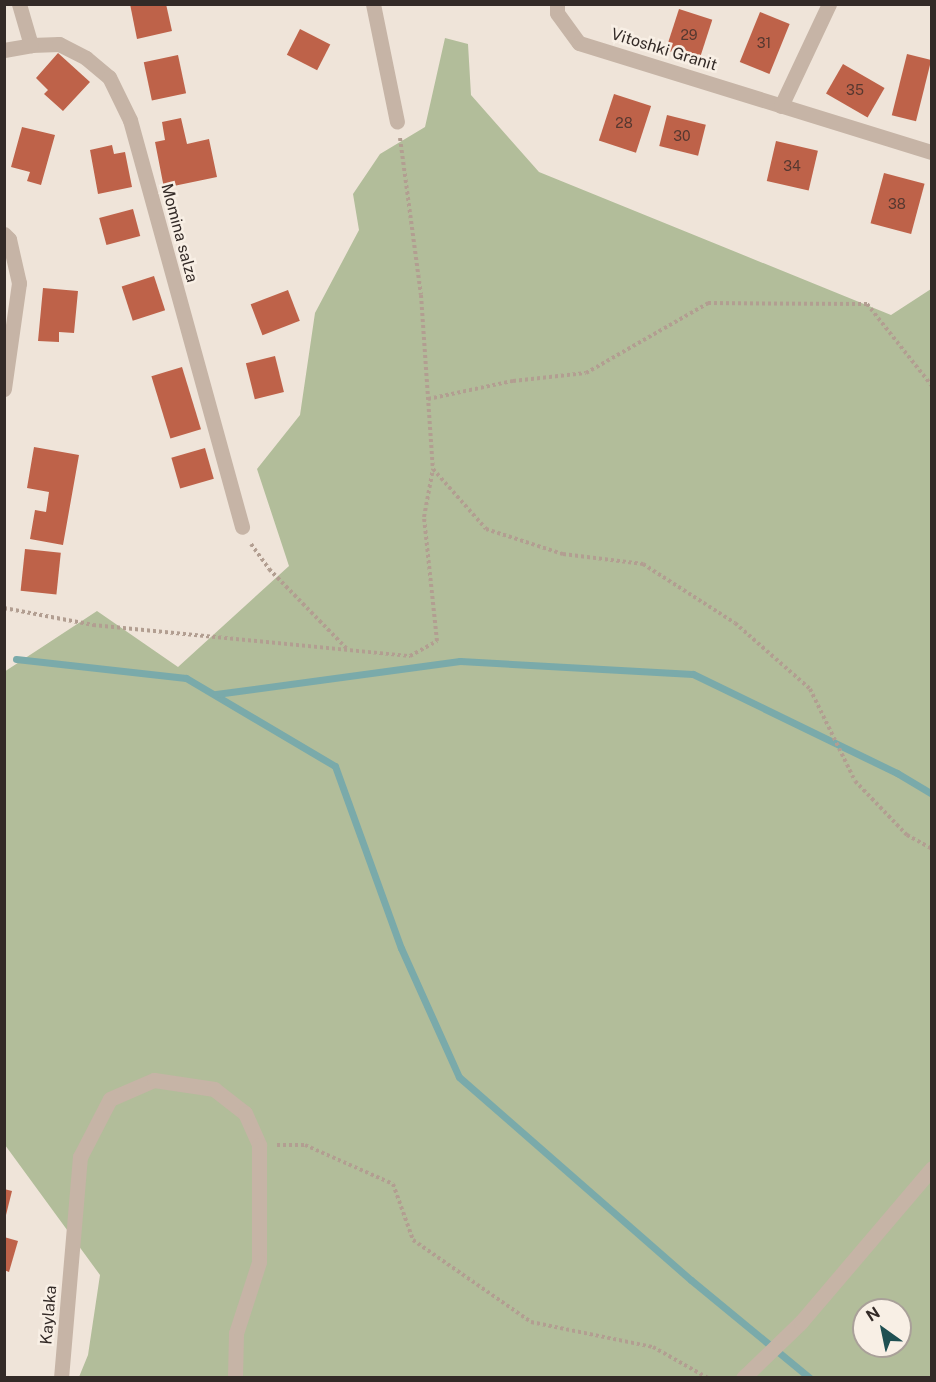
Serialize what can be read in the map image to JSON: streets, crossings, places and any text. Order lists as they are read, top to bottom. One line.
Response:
{"streets":{"street":["Vitoshki Granit","Momina salza","Kaylaka"]},"house_numbers":["29","31","35","28","30","34","38"],"north":"top left"}
